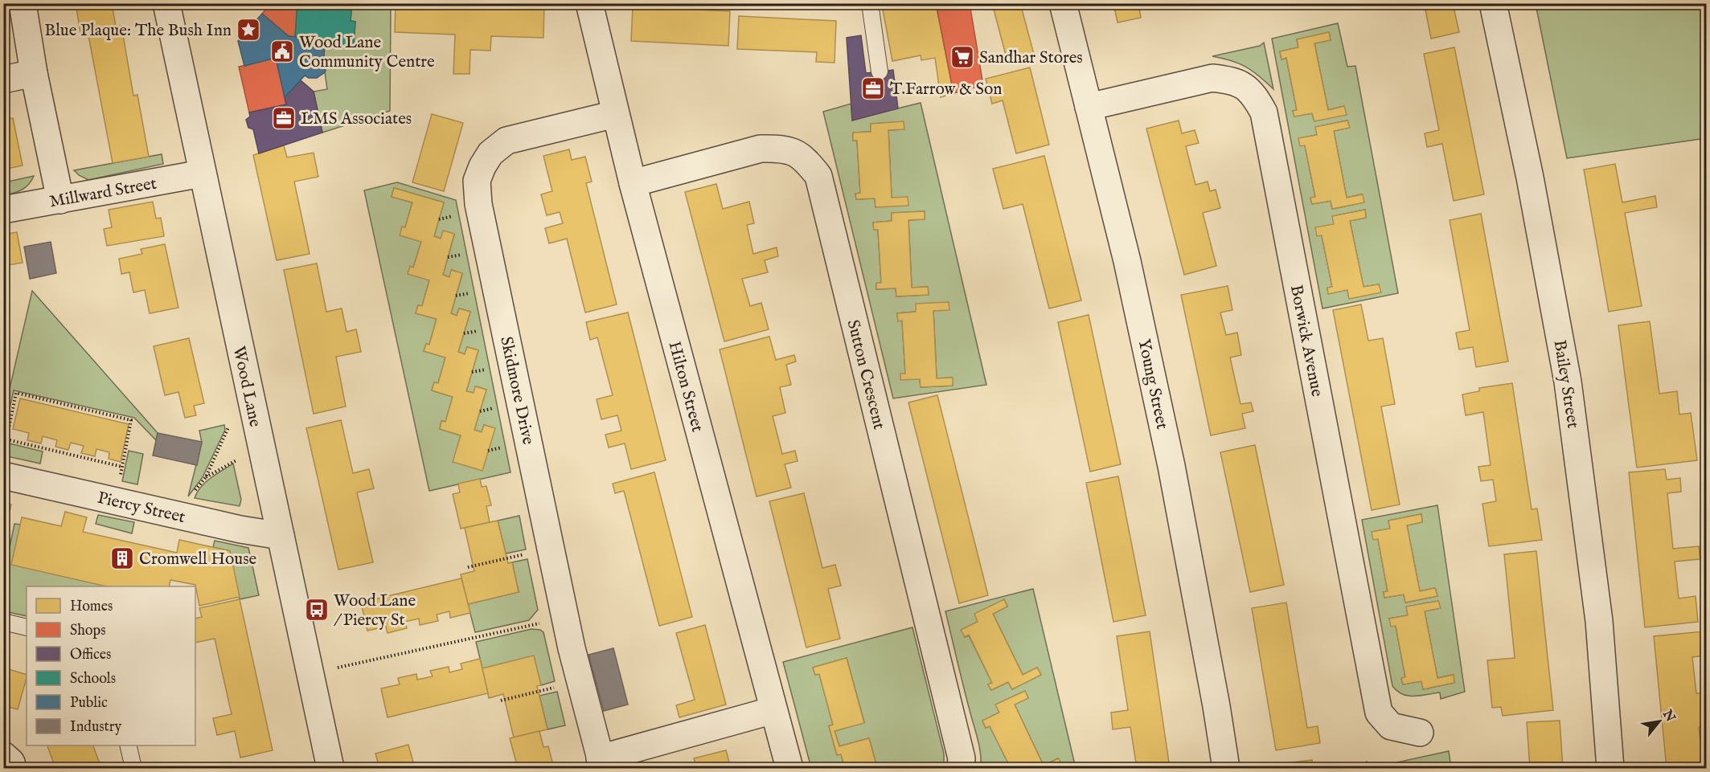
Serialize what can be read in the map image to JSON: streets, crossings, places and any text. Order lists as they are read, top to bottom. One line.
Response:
{"streets":{"street":["Millward Street","Borwick Avenue","Sutton Crescent","Young Street","Bailey Street","Wood Lane","Hilton Street","Skidmore Drive","Piercy Street"]},"crossings":[["Millward Street","Wood Lane"],["Borwick Avenue","Young Street"],["Sutton Crescent","Hilton Street"],["Wood Lane","Piercy Street"],["Hilton Street","Skidmore Drive"]],"places":{"place":["Blue Plaque: The Bush Inn"],"public building":["Wood Lane Community Centre"],"supermarket":["Sandhar Stores"],"office":["T.Farrow & Son","LMS Associates"],"building":["Cromwell House"],"bus stop":["Wood Lane / Piercy St"]},"legend":["Homes","Shops","Offices","Schools","Public","Industry"],"north":"top right"}
